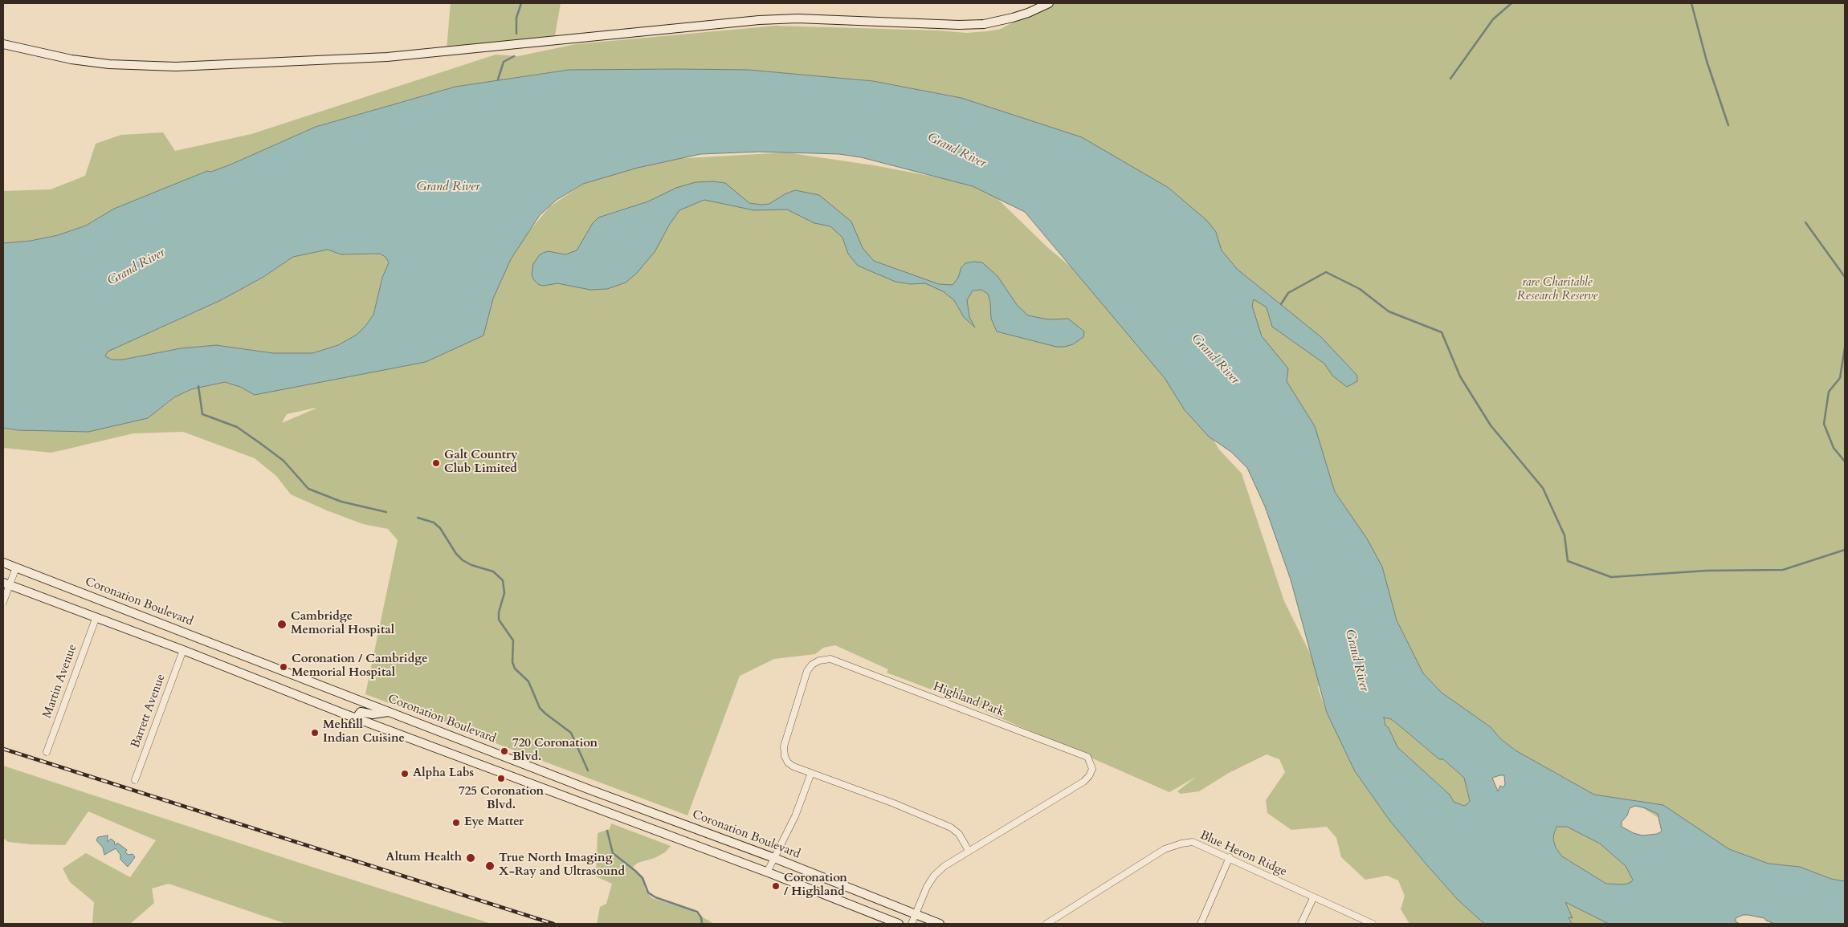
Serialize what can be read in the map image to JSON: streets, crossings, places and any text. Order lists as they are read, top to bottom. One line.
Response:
{"streets":{"main road":["Coronation Boulevard"],"street":["Martin Avenue","Highland Park","Barrett Avenue","Blue Heron Ridge"]},"crossings":[["Coronation Boulevard","Highland Park"]],"water":["Grand River"],"parks":["rare Charitable Research Reserve"],"places":["Galt Country Club Limited","Cambridge Memorial Hospital","Coronation / Cambridge Memorial Hospital","Mehfill Indian Cuisine","720 Coronation Blvd.","Alpha Labs","725 Coronation Blvd.","Eye Matter","Altum Health","True North Imaging X-Ray and Ultrasound","Coronation / Highland"]}
